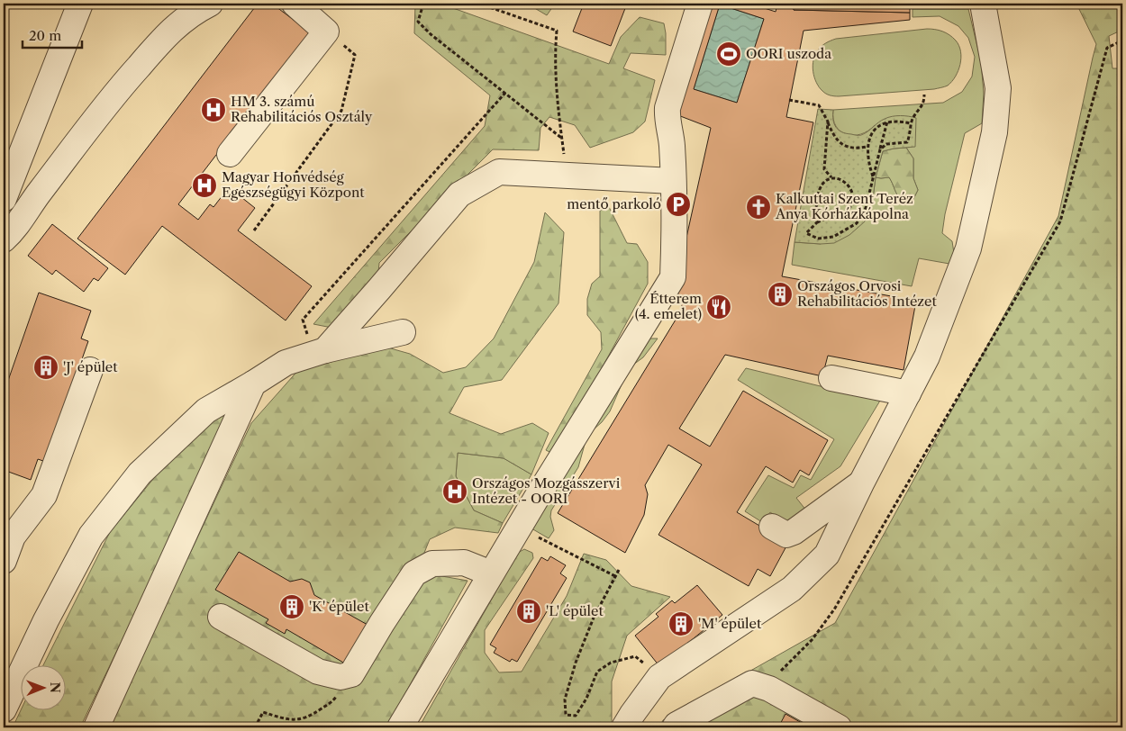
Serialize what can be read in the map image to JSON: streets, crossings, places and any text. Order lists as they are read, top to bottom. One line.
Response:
{"places":{"sports":["OORI uszoda"],"hospital":["HM 3. számú Rehabilitációs Osztály","Magyar Honvédség Egészségügyi Központ","Országos Mozgásszervi Intézet - OORI"],"parking":["mentő parkoló"],"church":["Kalkuttai Szent Teréz Anya Kórházkápolna"],"building":["Országos Orvosi Rehabilitációs Intézet","'J' épület","'K' épület","'L' épület","'M' épület"],"restaurant":["Étterem (4. emelet)"]},"scale_bar":"20 m","north":"right"}
